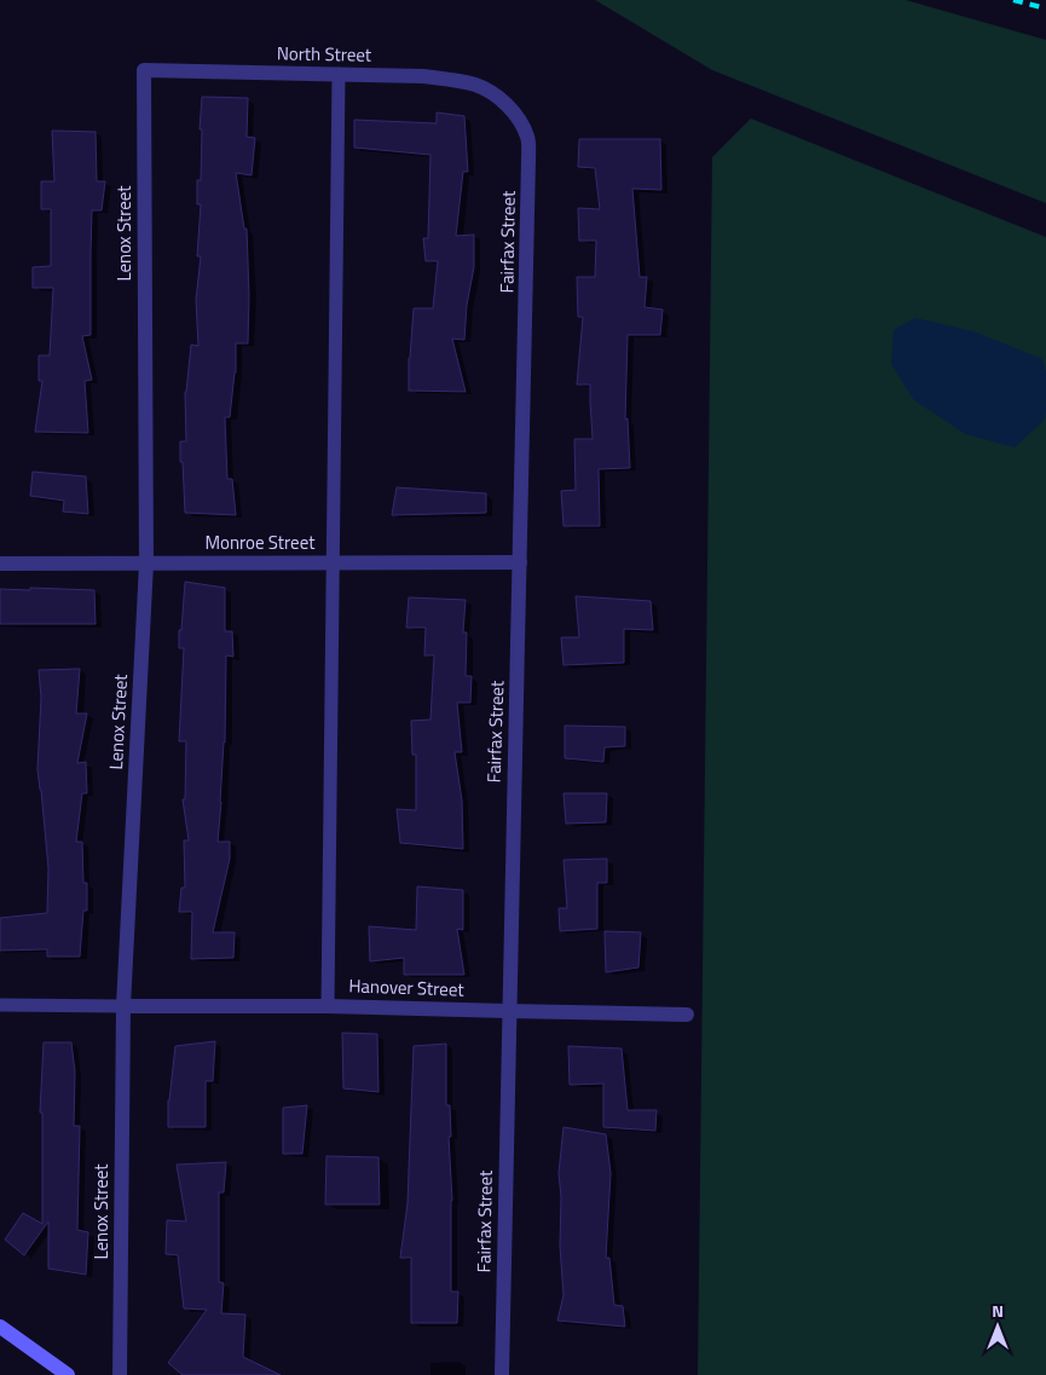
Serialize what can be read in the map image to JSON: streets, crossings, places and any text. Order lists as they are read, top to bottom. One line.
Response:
{"streets":{"street":["North Street","Lenox Street","Fairfax Street","Monroe Street","Hanover Street"]},"crossings":[["North Street","Lenox Street"],["North Street","Fairfax Street"],["Lenox Street","Monroe Street"],["Lenox Street","Hanover Street"],["Fairfax Street","Monroe Street"],["Fairfax Street","Hanover Street"]],"north":"top"}
